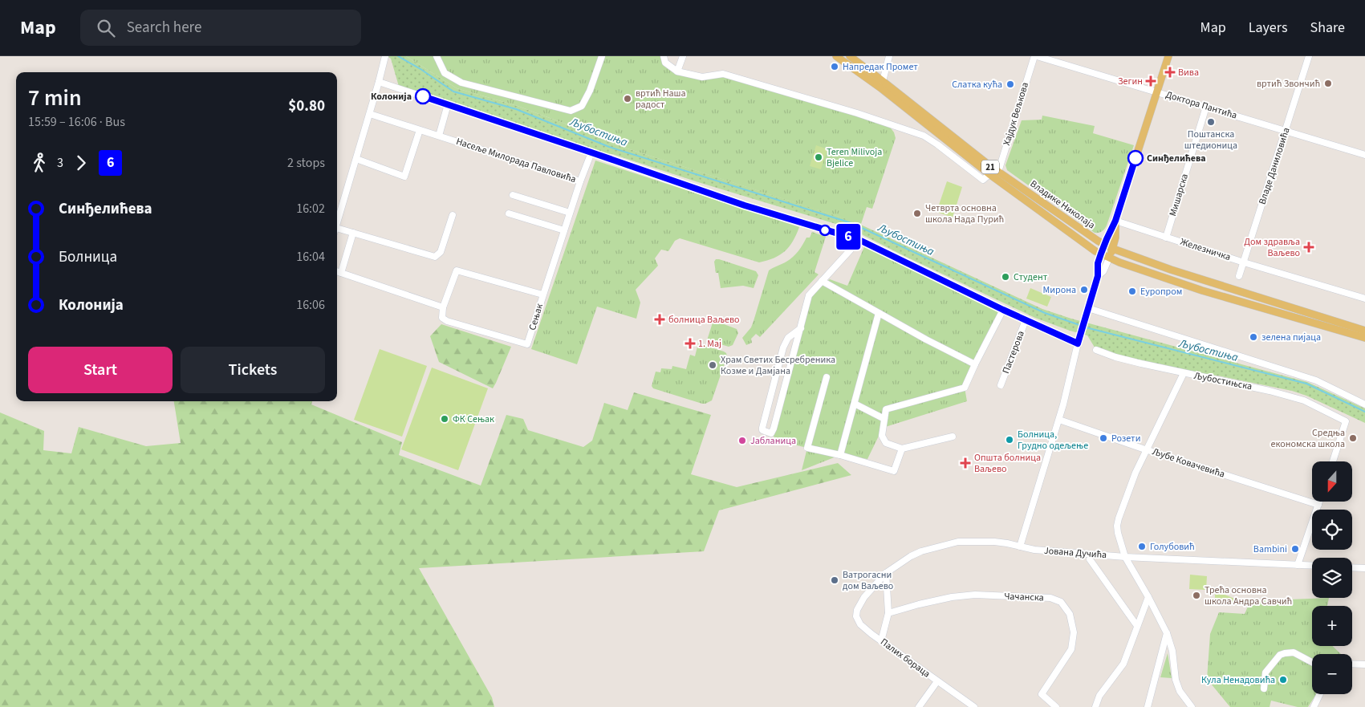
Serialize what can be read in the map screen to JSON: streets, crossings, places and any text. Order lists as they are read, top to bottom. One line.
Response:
{"streets":{"main road":["21","Владике Николаја"],"street":["Доктора Пантића","Хајдук Вељкова","Насеље Милорада Павловића","Владе Даниловића","Мишарска","Железничка","Сењак","Пастерова","Љубостињска","Љубе Ковачевића","Јована Дучића","Чачанска","Палих бораца"]},"crossings":[["Доктора Пантића","Хајдук Вељкова"],["Доктора Пантића","Владе Даниловића"],["Доктора Пантића","Мишарска"],["Хајдук Вељкова","Владике Николаја"],["Насеље Милорада Павловића","Сењак"],["Владе Даниловића","Железничка"],["21","Владике Николаја"],["Мишарска","Железничка"],["Јована Дучића","Палих бораца"]],"water":["Љубостиња"],"places":{"other":["Напредак Промет","вртић Звончић","Слатка кућа","Колонија","вртић Наша радост","Поштанска штедионица","Teren Milivoja Bjelice","Синђелићева","Четврта основна школа Нада Пурић","Студент","Мирона","Еуропром","зелена пијаца","Храм Светих Бесребреника Козме и Дамјана","ФК Сењак","Розети","Средња економска школа","Болница, Грудно одељење","Јабланица","Голубовић","Bambini","Ватрогасни дом Ваљево","Трећа основна школа Андра Савчић","Кула Ненадовића"],"health":["Вива","Зегин","Дом здравља Ваљево","болница Ваљево","1. Мај","Општа болница Ваљево"]},"lines":["bus line 6"],"north":"bottom","page":{"header":"Map","search":"Search here","nav":["Map","Layers","Share"],"on_map":"6","heading":["7 min","15:59 – 16:06 · Bus","$0.80"],"legs":["3","6","2 stops"],"list":[{"name":"Синђелићева","value":"16:02"},{"name":"Болница","value":"16:04"},{"name":"Колонија","value":"16:06"}],"buttons":["Start","Tickets"],"map_buttons":["+","−"]}}
